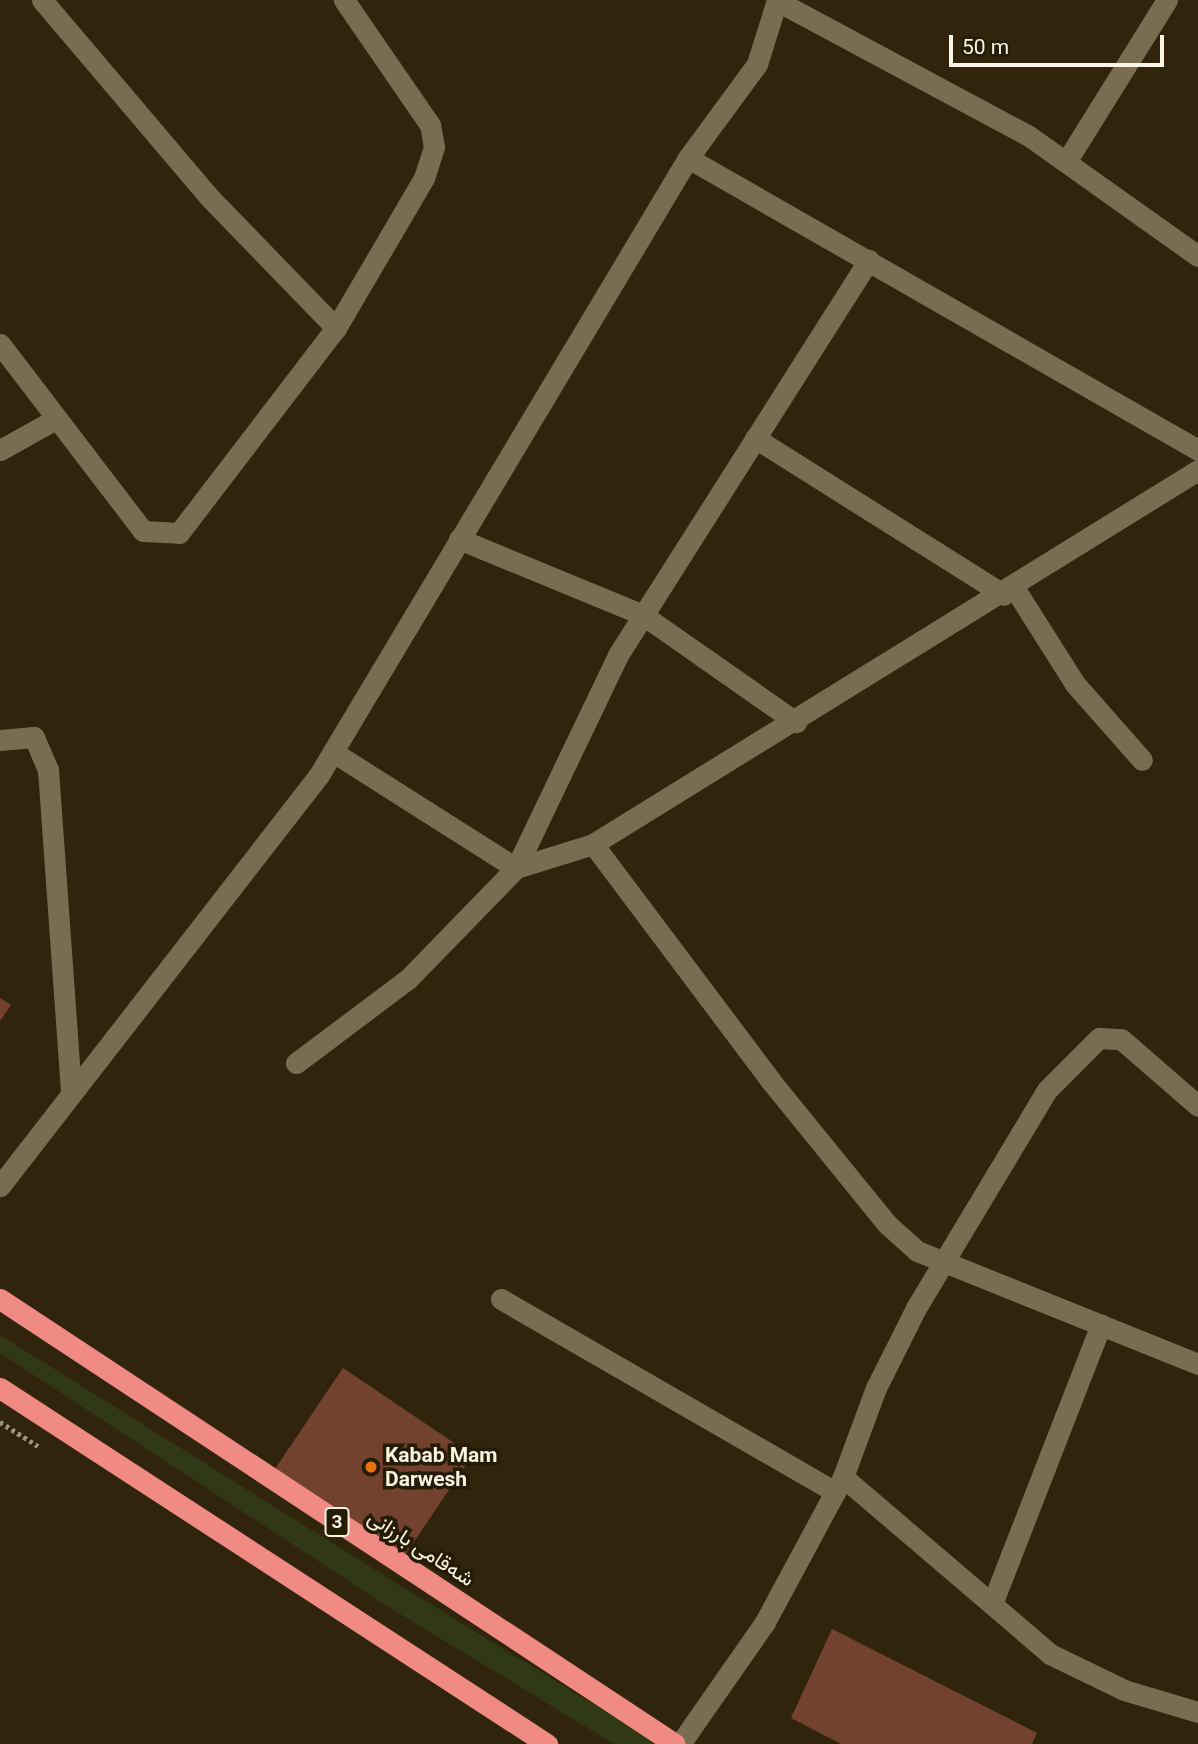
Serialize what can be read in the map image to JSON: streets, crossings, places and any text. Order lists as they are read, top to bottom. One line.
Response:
{"streets":{"highway":["3","شەقامی بارزانی"]},"places":["Kabab Mam Darwesh"],"scale_bar":"50 m"}
